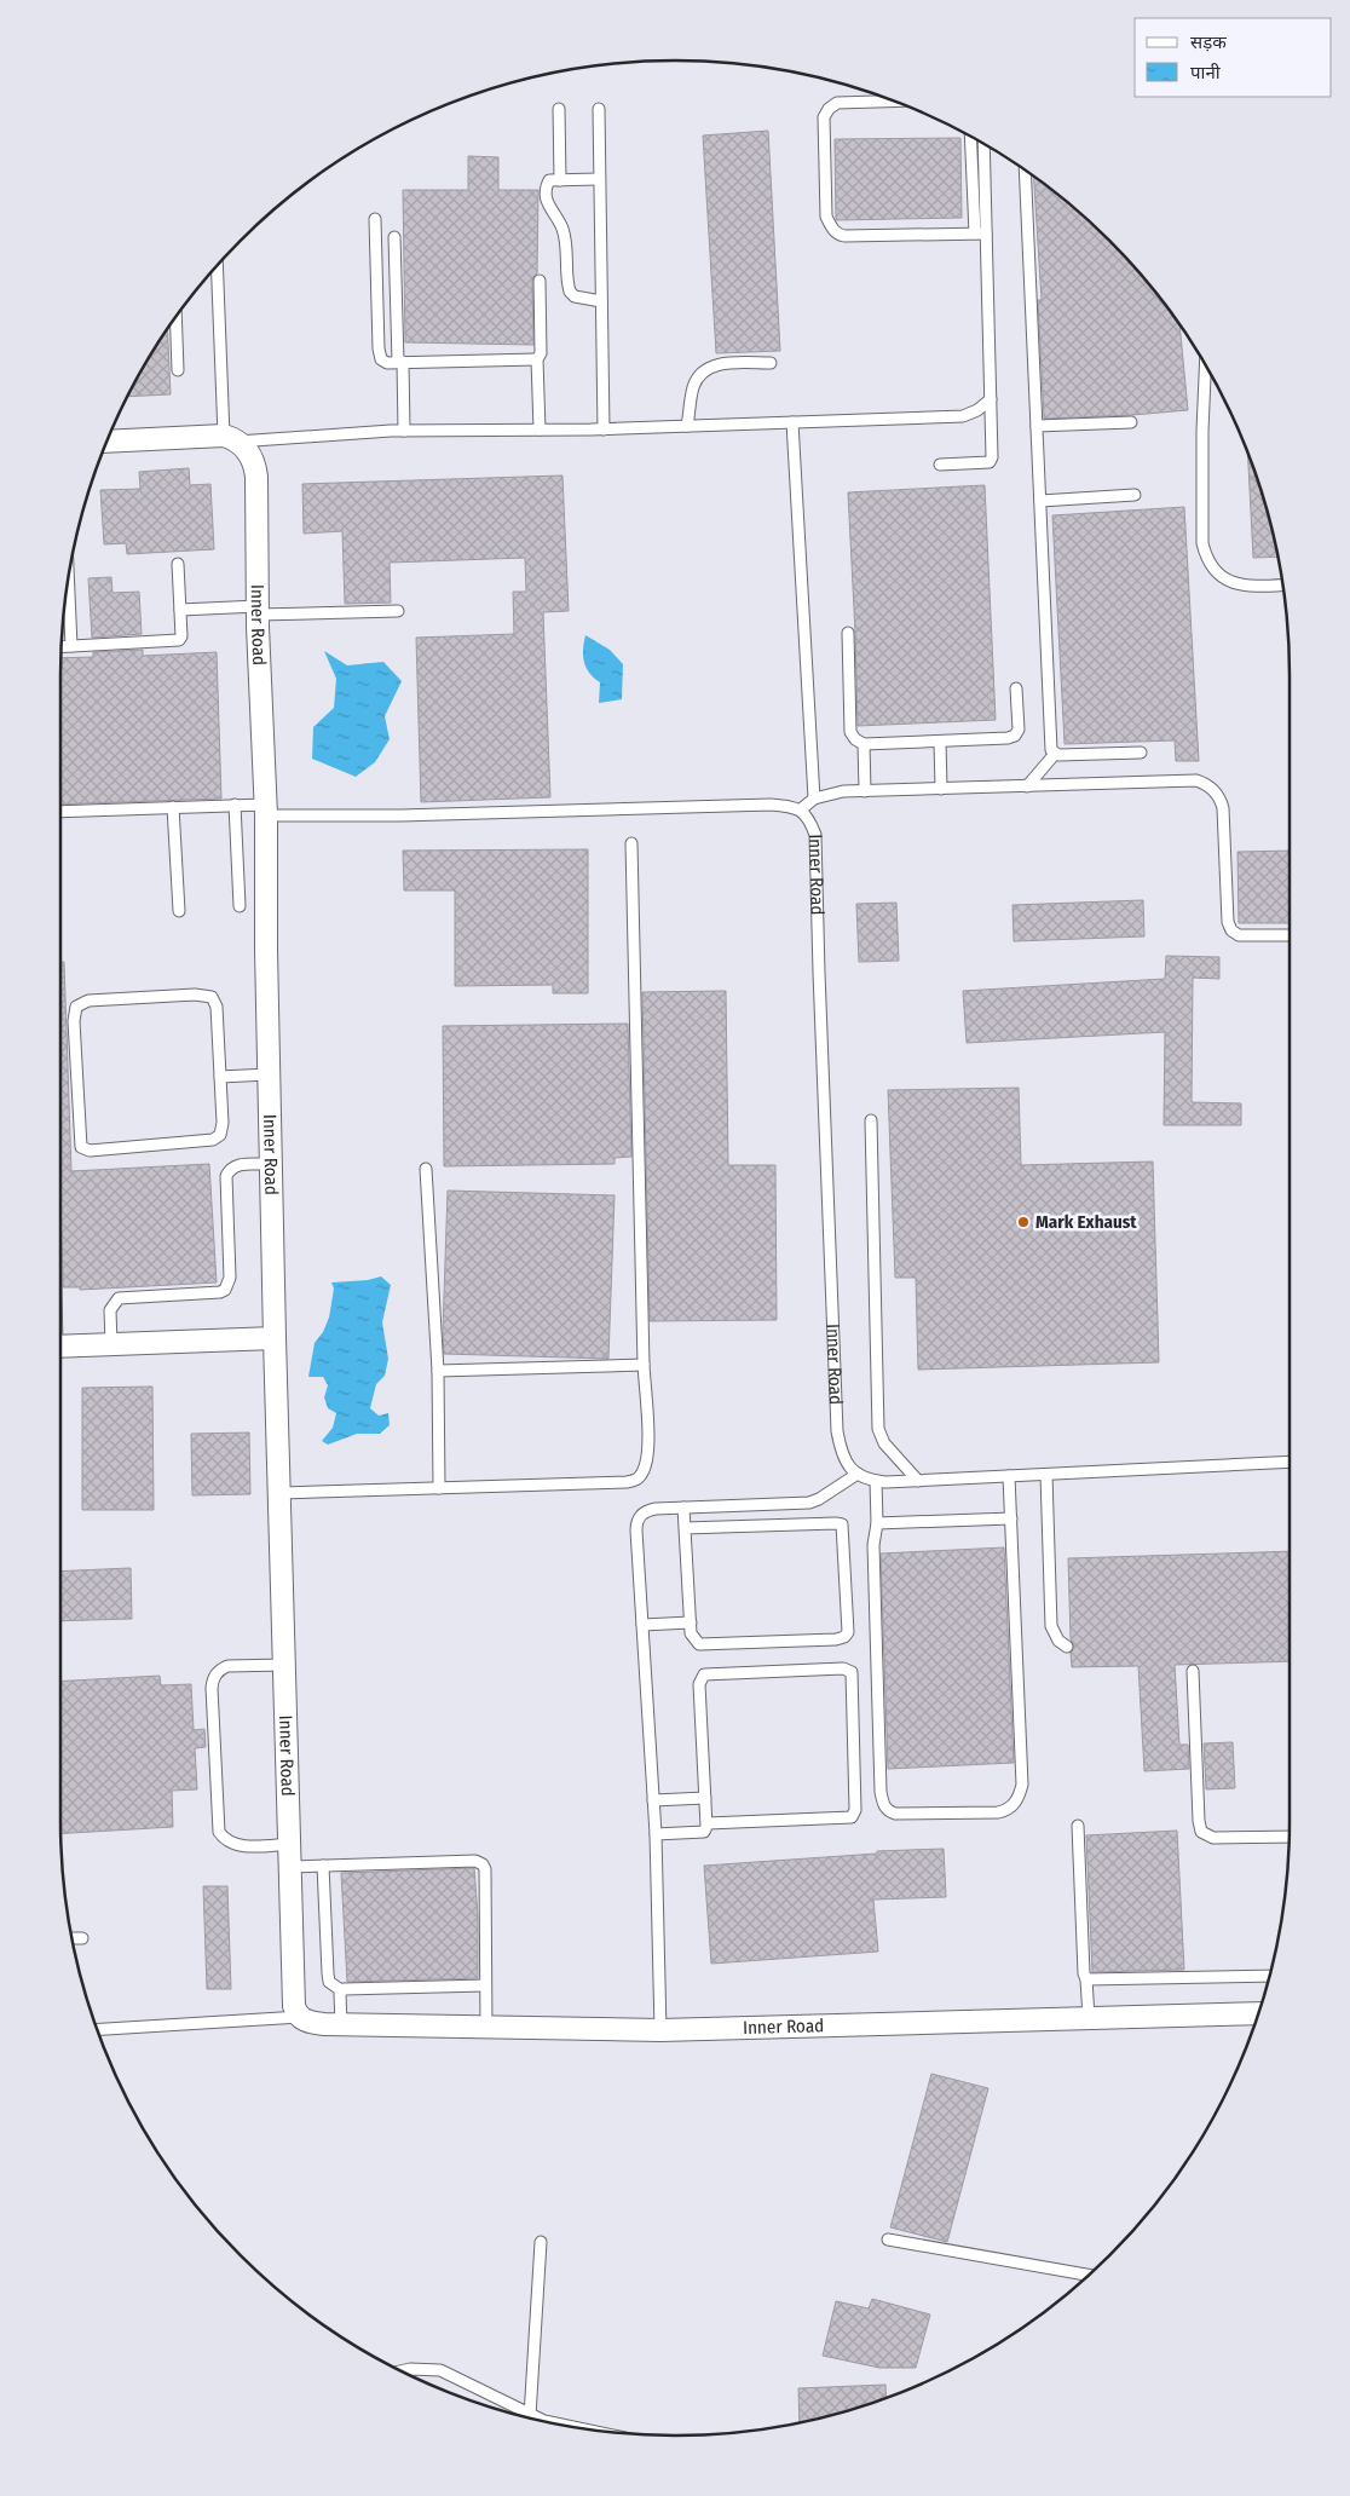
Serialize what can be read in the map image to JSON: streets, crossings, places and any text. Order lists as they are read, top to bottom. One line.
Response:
{"streets":{"street":["Inner Road"]},"places":["Mark Exhaust"],"legend":["सड़क","पानी"]}
